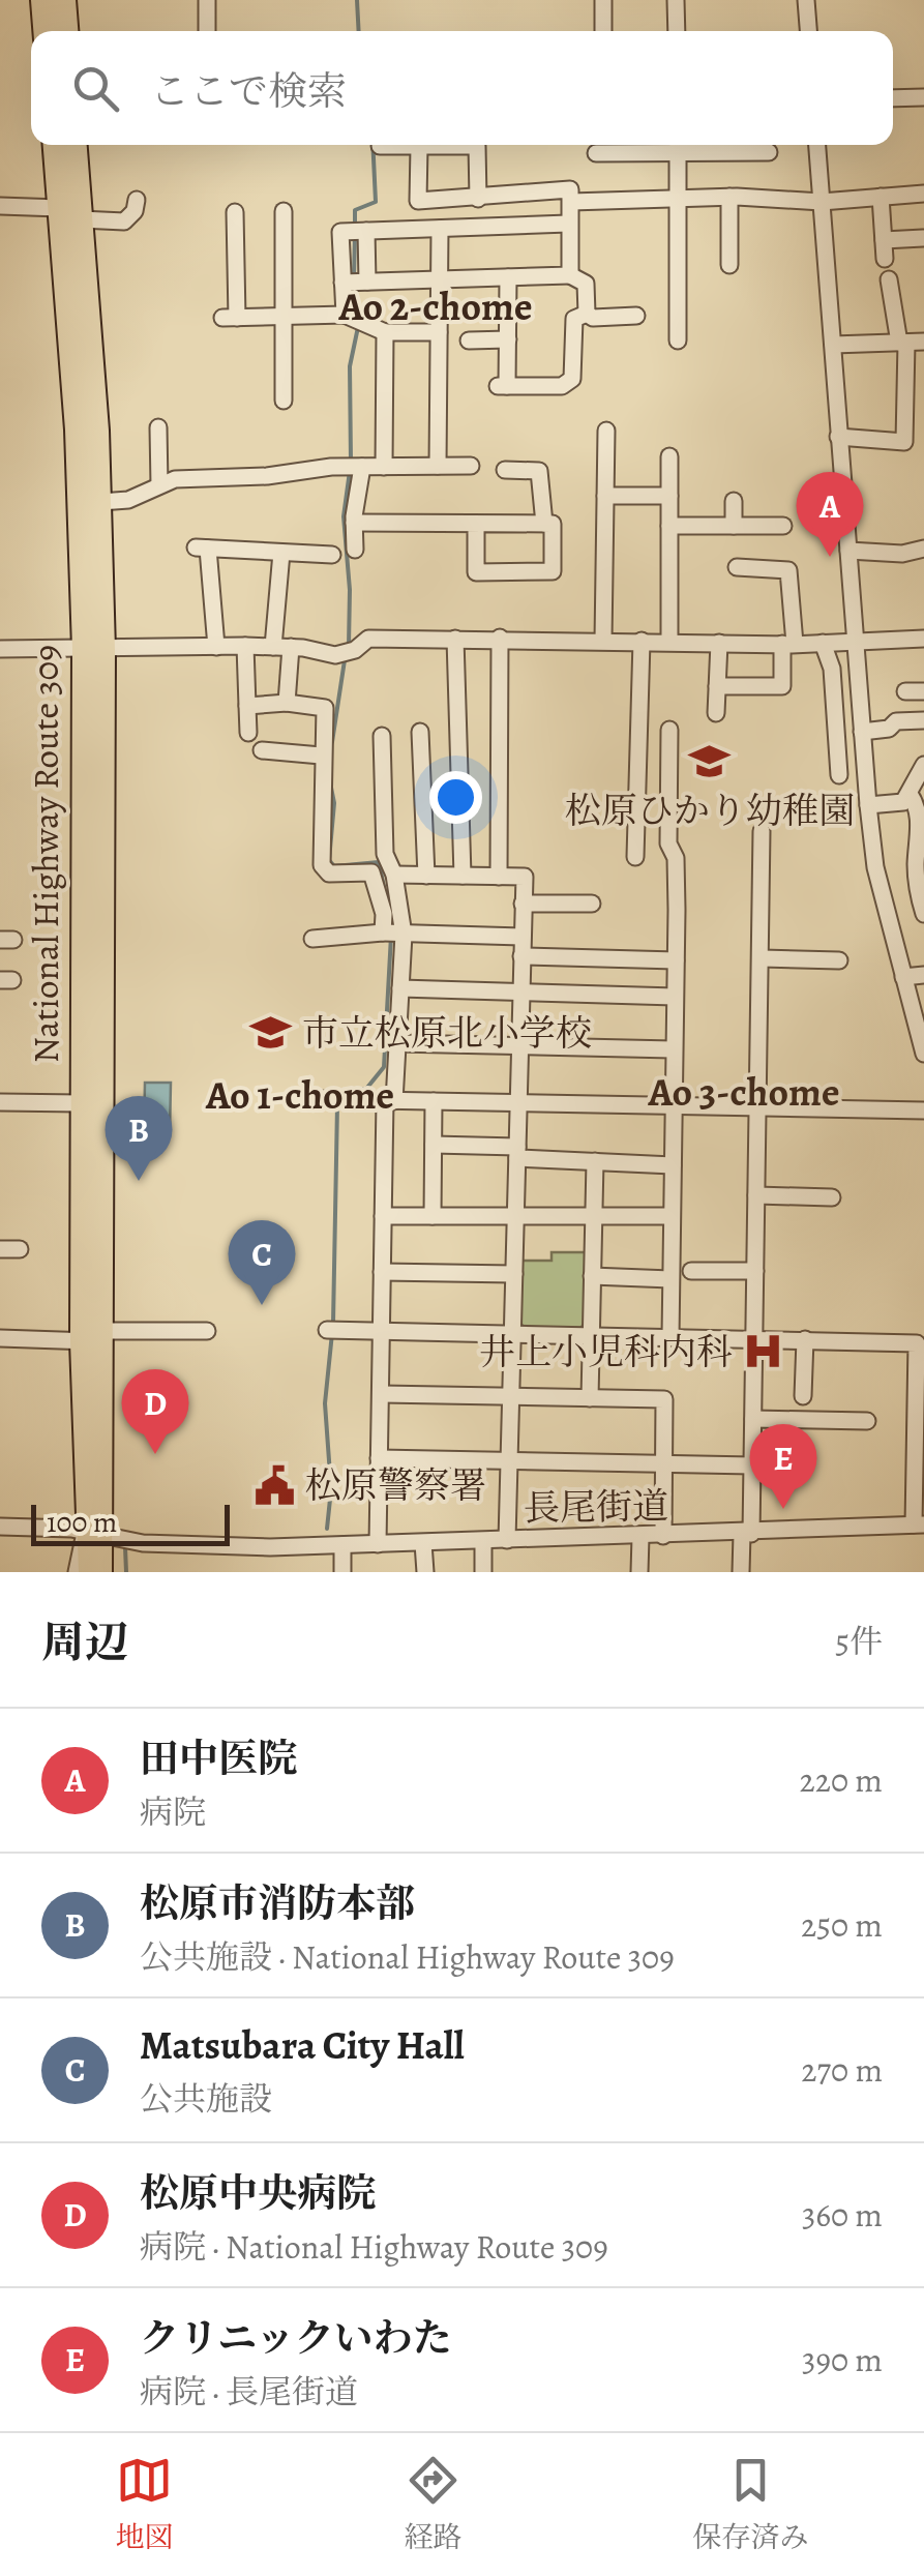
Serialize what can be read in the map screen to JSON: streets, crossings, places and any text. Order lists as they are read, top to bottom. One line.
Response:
{"streets":{"highway":["National Highway Route 309"],"street":["長尾街道"]},"crossings":[["National Highway Route 309","長尾街道"]],"districts":["Ao 2-chome","Ao 3-chome","Ao 1-chome"],"places":{"school or university":["松原ひかり幼稚園","市立松原北小学校"],"hospital":["井上小児科内科"],"public building":["松原警察署"]},"scale_bar":"100 m","page":{"search":"ここで検索","pins":["A","B","C","D","E"],"scale":"100 m","heading":["周辺","5件"],"list":[{"mark":"A","name":"田中医院","note":"病院","value":"220 m"},{"mark":"B","name":"松原市消防本部","note":"公共施設 · National Highway Route 309","value":"250 m"},{"mark":"C","name":"Matsubara City Hall","note":"公共施設","value":"270 m"},{"mark":"D","name":"松原中央病院","note":"病院 · National Highway Route 309","value":"360 m"},{"mark":"E","name":"クリニックいわた","note":"病院 · 長尾街道","value":"390 m"}],"nav":["地図","経路","保存済み"]}}
